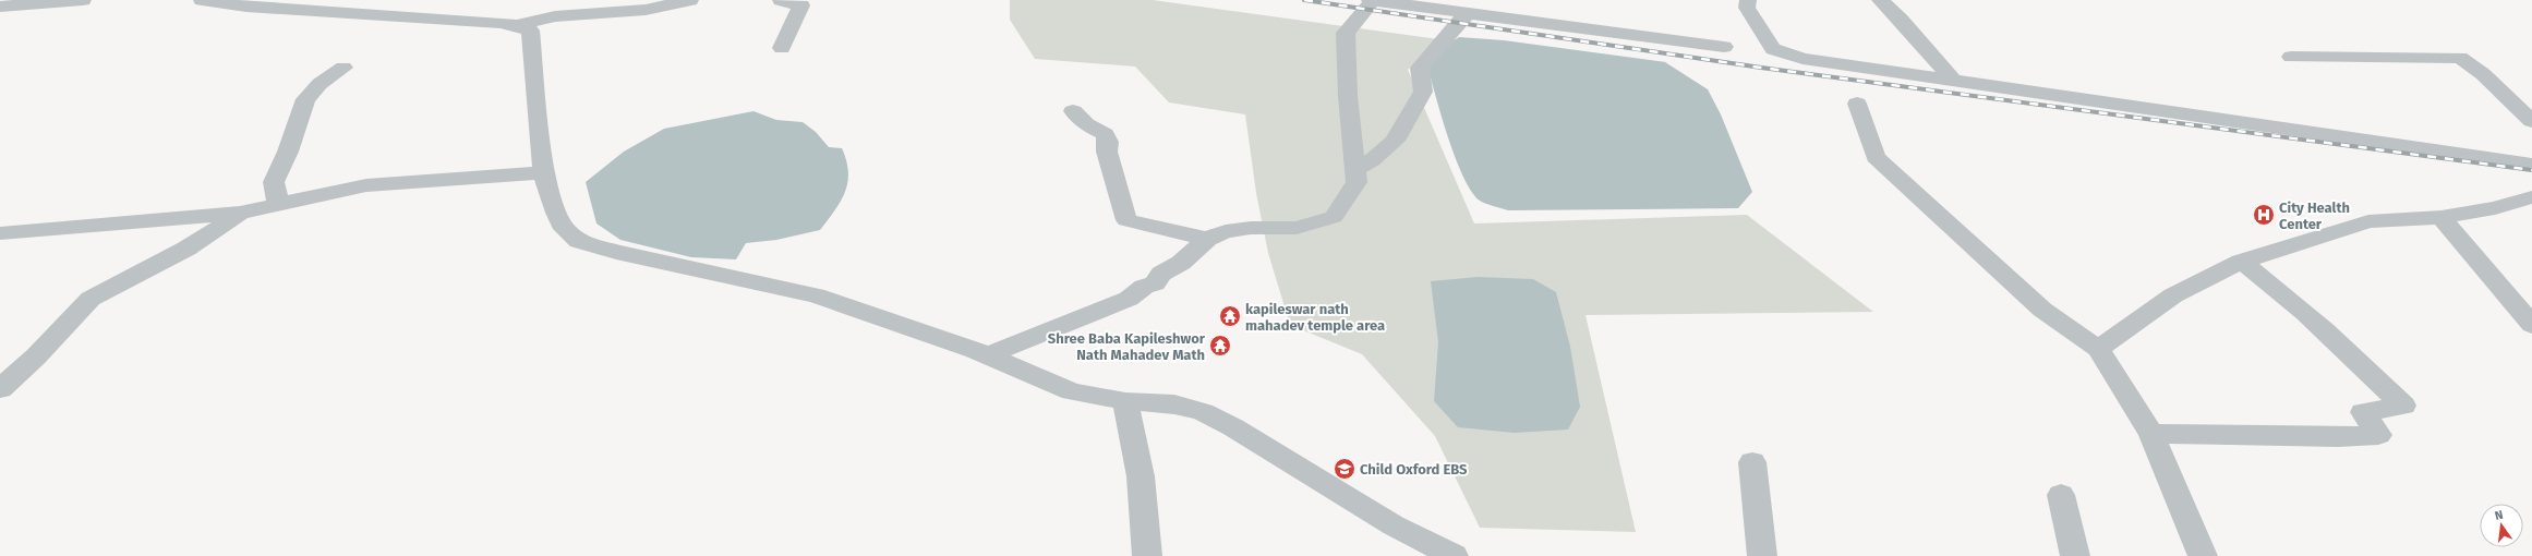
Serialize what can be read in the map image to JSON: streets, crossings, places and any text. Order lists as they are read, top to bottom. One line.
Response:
{"places":{"hospital":["City Health Center"],"temple":["kapileswar nath mahadev temple area","Shree Baba Kapileshwor Nath Mahadev Math"],"school or university":["Child Oxford EBS"]},"north":"top"}
